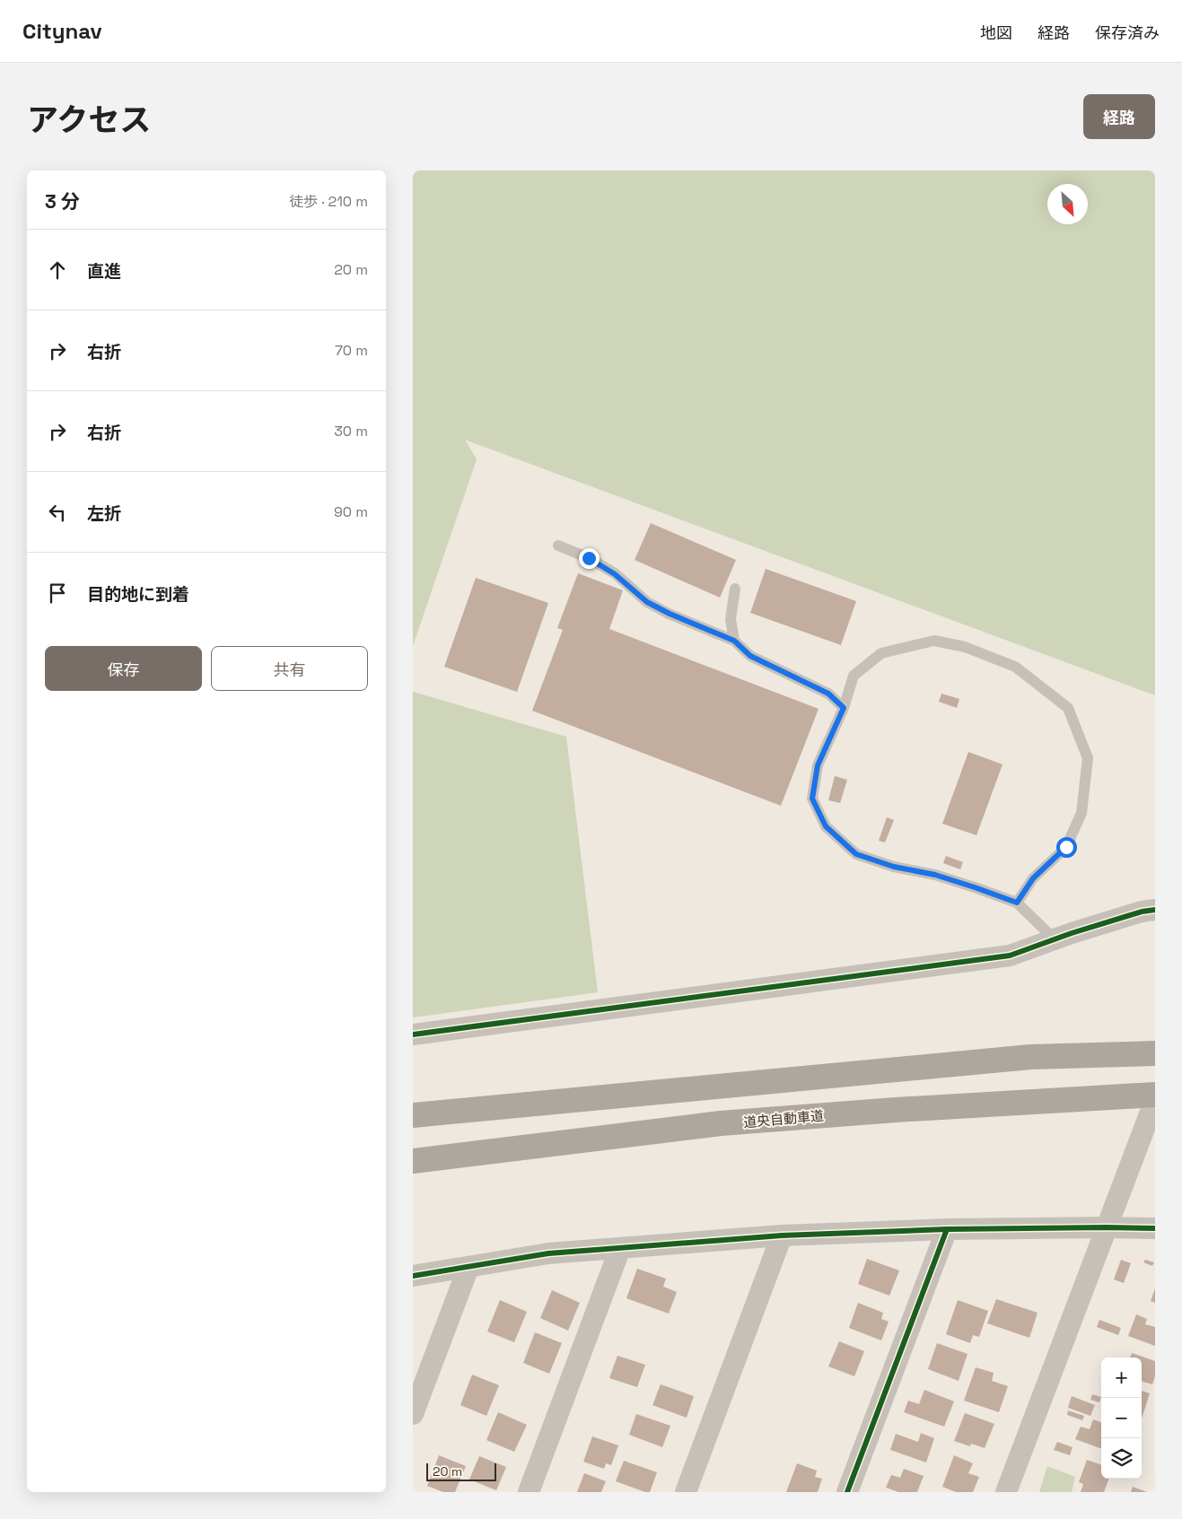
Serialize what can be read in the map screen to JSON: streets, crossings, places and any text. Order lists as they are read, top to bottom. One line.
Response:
{"streets":{"highway":["道央自動車道"]},"scale_bar":"20 m","north":"bottom right","page":{"header":"Citynav","nav":["地図","経路","保存済み"],"title":"アクセス","buttons":["経路",["保存","共有"]],"heading":["3 分","徒歩 · 210 m"],"list":[["直進","20 m"],["右折","70 m"],["右折","30 m"],["左折","90 m"],"目的地に到着"],"map_buttons":["+","−"],"scale":"20 m"}}
